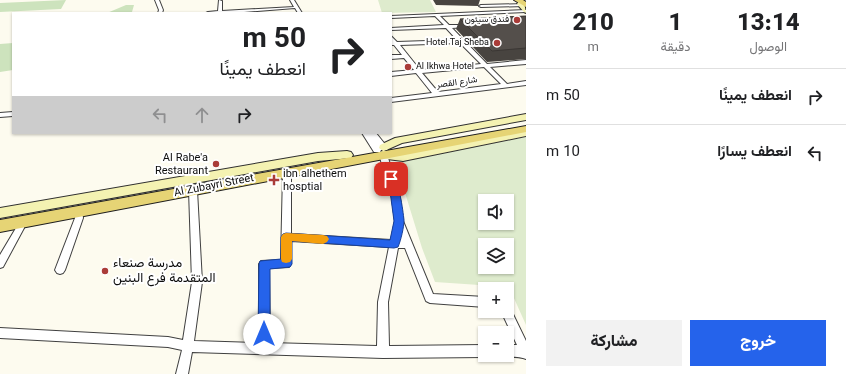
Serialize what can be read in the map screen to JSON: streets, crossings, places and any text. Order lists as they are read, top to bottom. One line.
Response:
{"streets":{"main road":["Al Zubayri Street"],"street":["شارع القصر"]},"places":{"other":["فندق سيئون","Hotel Taj Sheba","Al Ikhwa Hotel","Al Rabe'a Restaurant","مدرسة صنعاء المتقدمة فرع البنين"],"health":["ibn alhethem hosptial"]},"page":{"eta":["13:14","الوصول","1","دقيقة","210","m"],"turn":["50 m","انعطف يمينًا"],"list":[{"name":"انعطف يمينًا","value":"50 m"},{"name":"انعطف يسارًا","value":"10 m"}],"map_buttons":["+","−"],"buttons":["خروج","مشاركة"]}}
